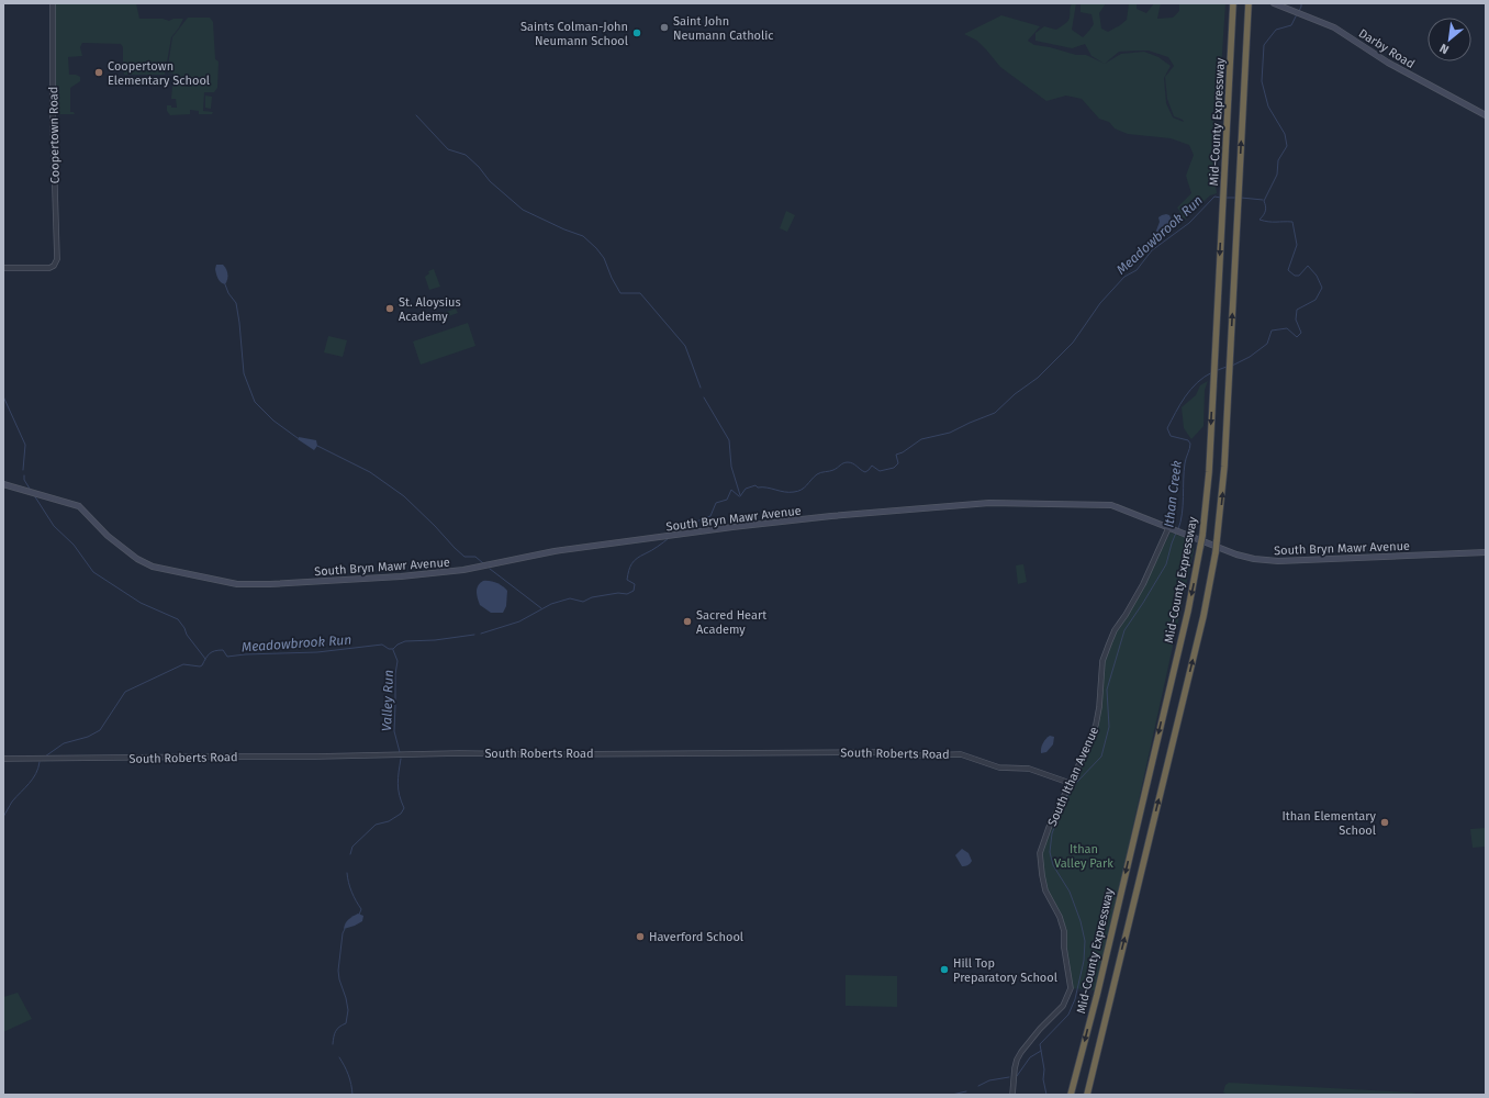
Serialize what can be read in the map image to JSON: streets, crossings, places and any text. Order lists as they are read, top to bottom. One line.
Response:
{"streets":{"highway":["Mid-County Expressway"],"main road":["Darby Road","South Bryn Mawr Avenue"],"street":["Coopertown Road","South Roberts Road","South Ithan Avenue"]},"crossings":[["South Bryn Mawr Avenue","South Ithan Avenue"],["South Roberts Road","South Ithan Avenue"]],"water":["Meadowbrook Run","Ithan Creek","Valley Run"],"parks":["Ithan Valley Park"],"places":["Saint John Neumann Catholic","Saints Colman-John Neumann School","Coopertown Elementary School","St. Aloysius Academy","Sacred Heart Academy","Ithan Elementary School","Haverford School","Hill Top Preparatory School"],"north":"bottom left"}
